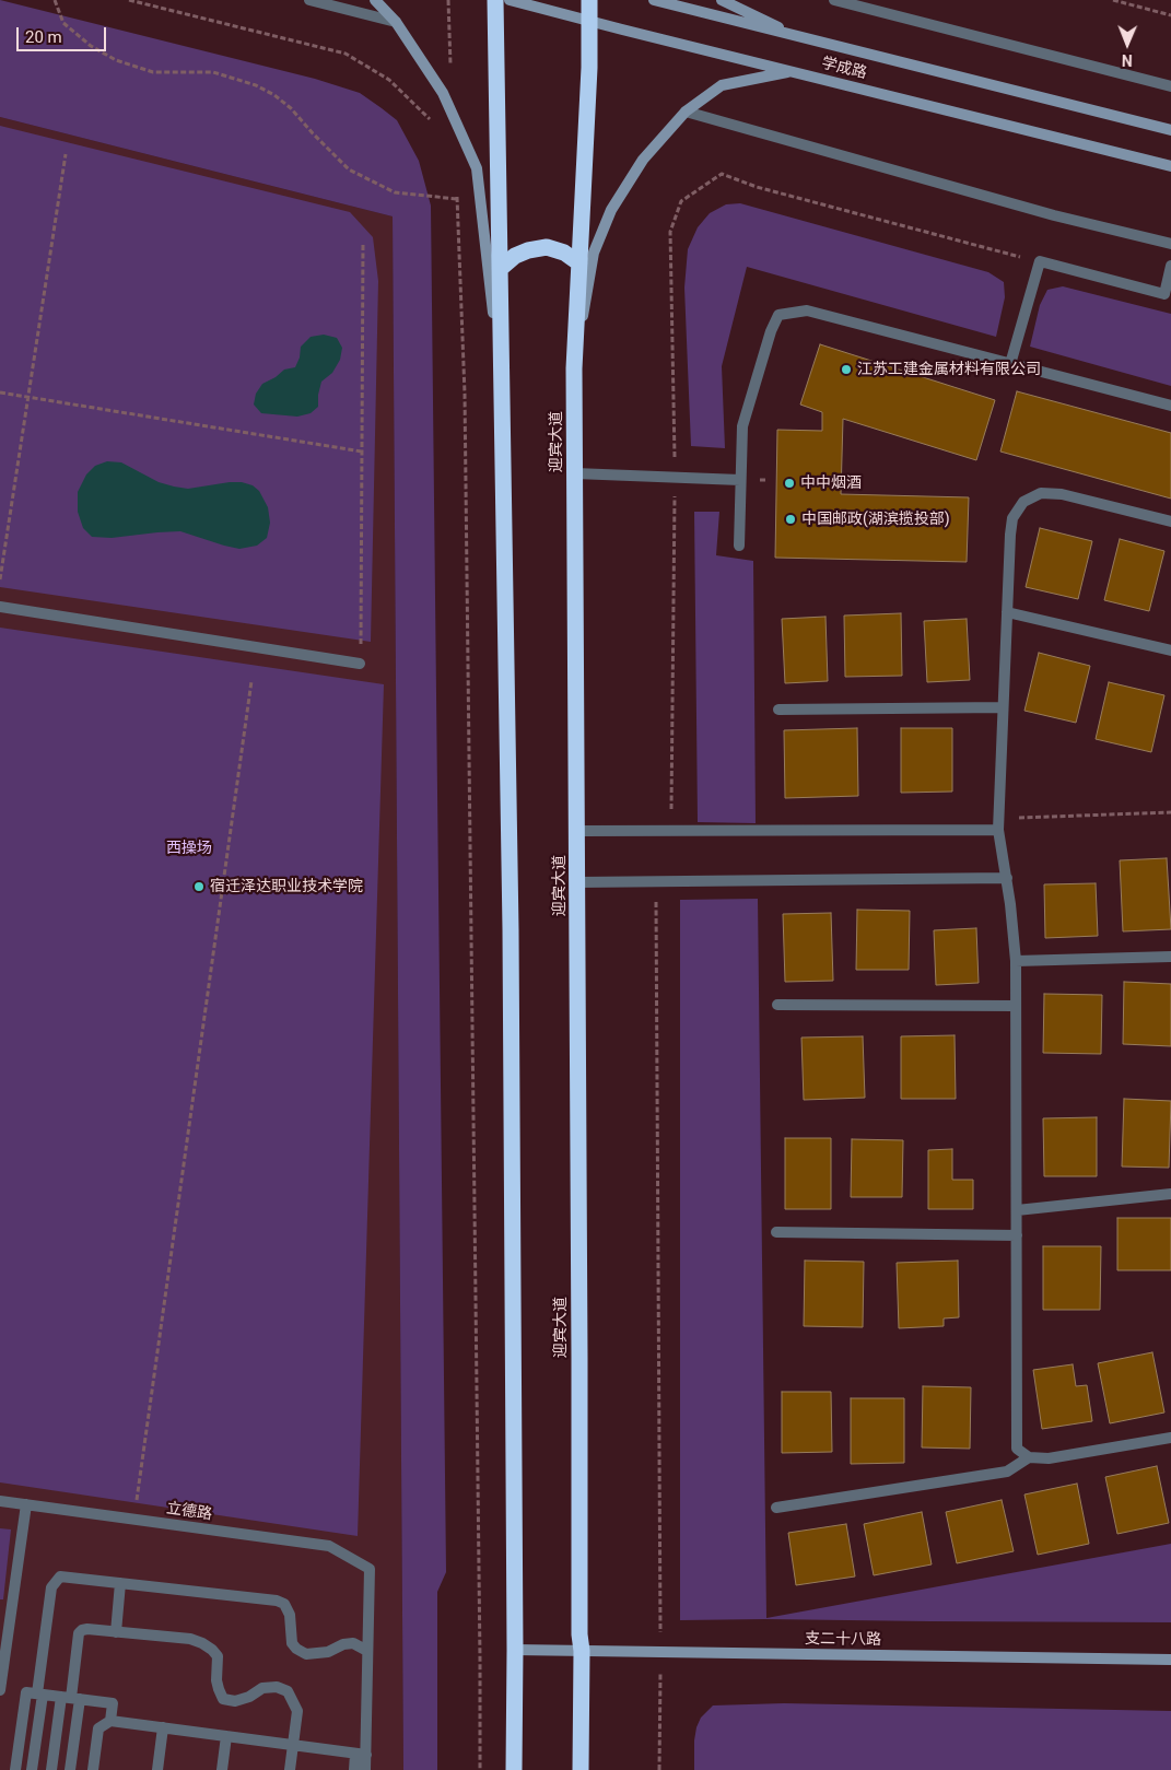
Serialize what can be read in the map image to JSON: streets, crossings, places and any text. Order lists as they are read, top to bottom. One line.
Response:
{"streets":{"highway":["迎宾大道"],"main road":["学成路","支二十八路"],"lane":["立德路"]},"crossings":[["学成路","迎宾大道"],["迎宾大道","支二十八路"]],"parks":["西操场"],"places":["江苏工建金属材料有限公司","中中烟酒","中国邮政(湖滨揽投部)","宿迁泽达职业技术学院"],"scale_bar":"20 m","north":"bottom"}
